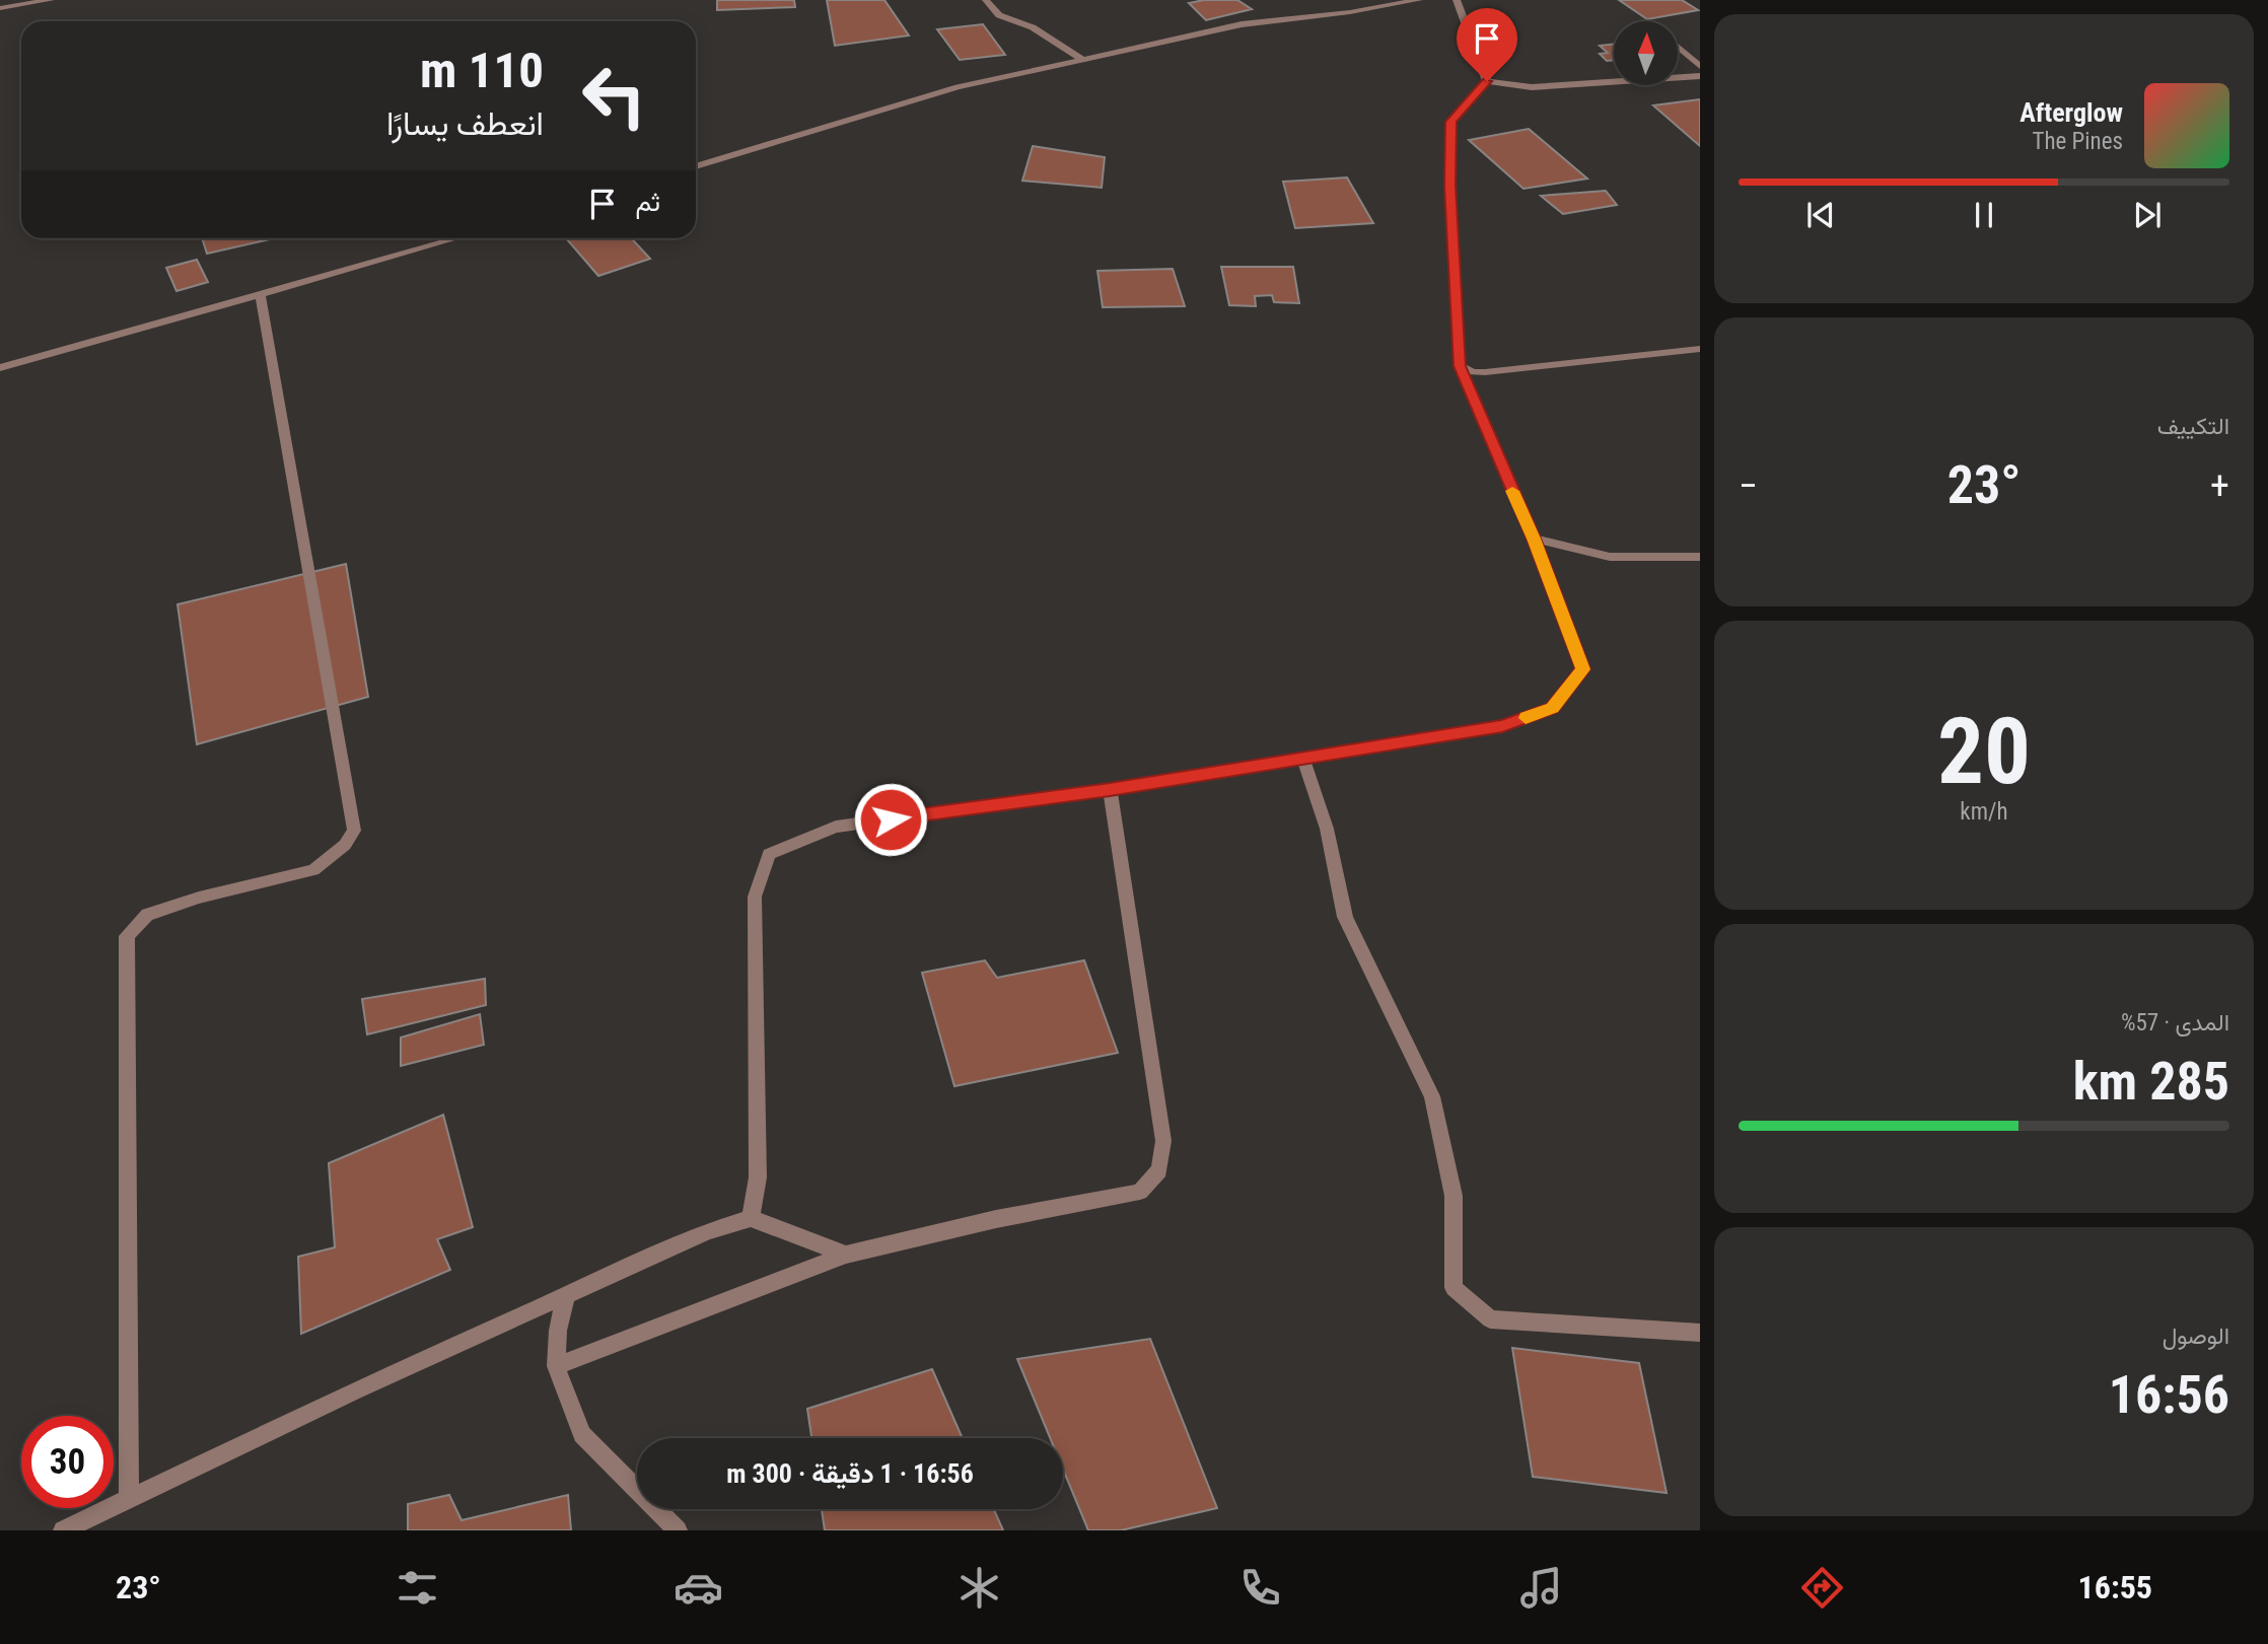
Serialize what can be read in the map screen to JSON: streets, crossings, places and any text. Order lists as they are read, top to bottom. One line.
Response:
{"north":"top","page":{"turn":["110 m","انعطف يسارًا"],"song":["Afterglow","The Pines"],"then":"ثم","tile":["التكييف",["20","km/h"],["المدى · 57%","285 km"],["الوصول","16:56"]],"heat":["−","23°","+"],"limit":"30","trip":"16:56 · 1 دقيقة · 300 m","tabs":["16:55","23°"]}}
